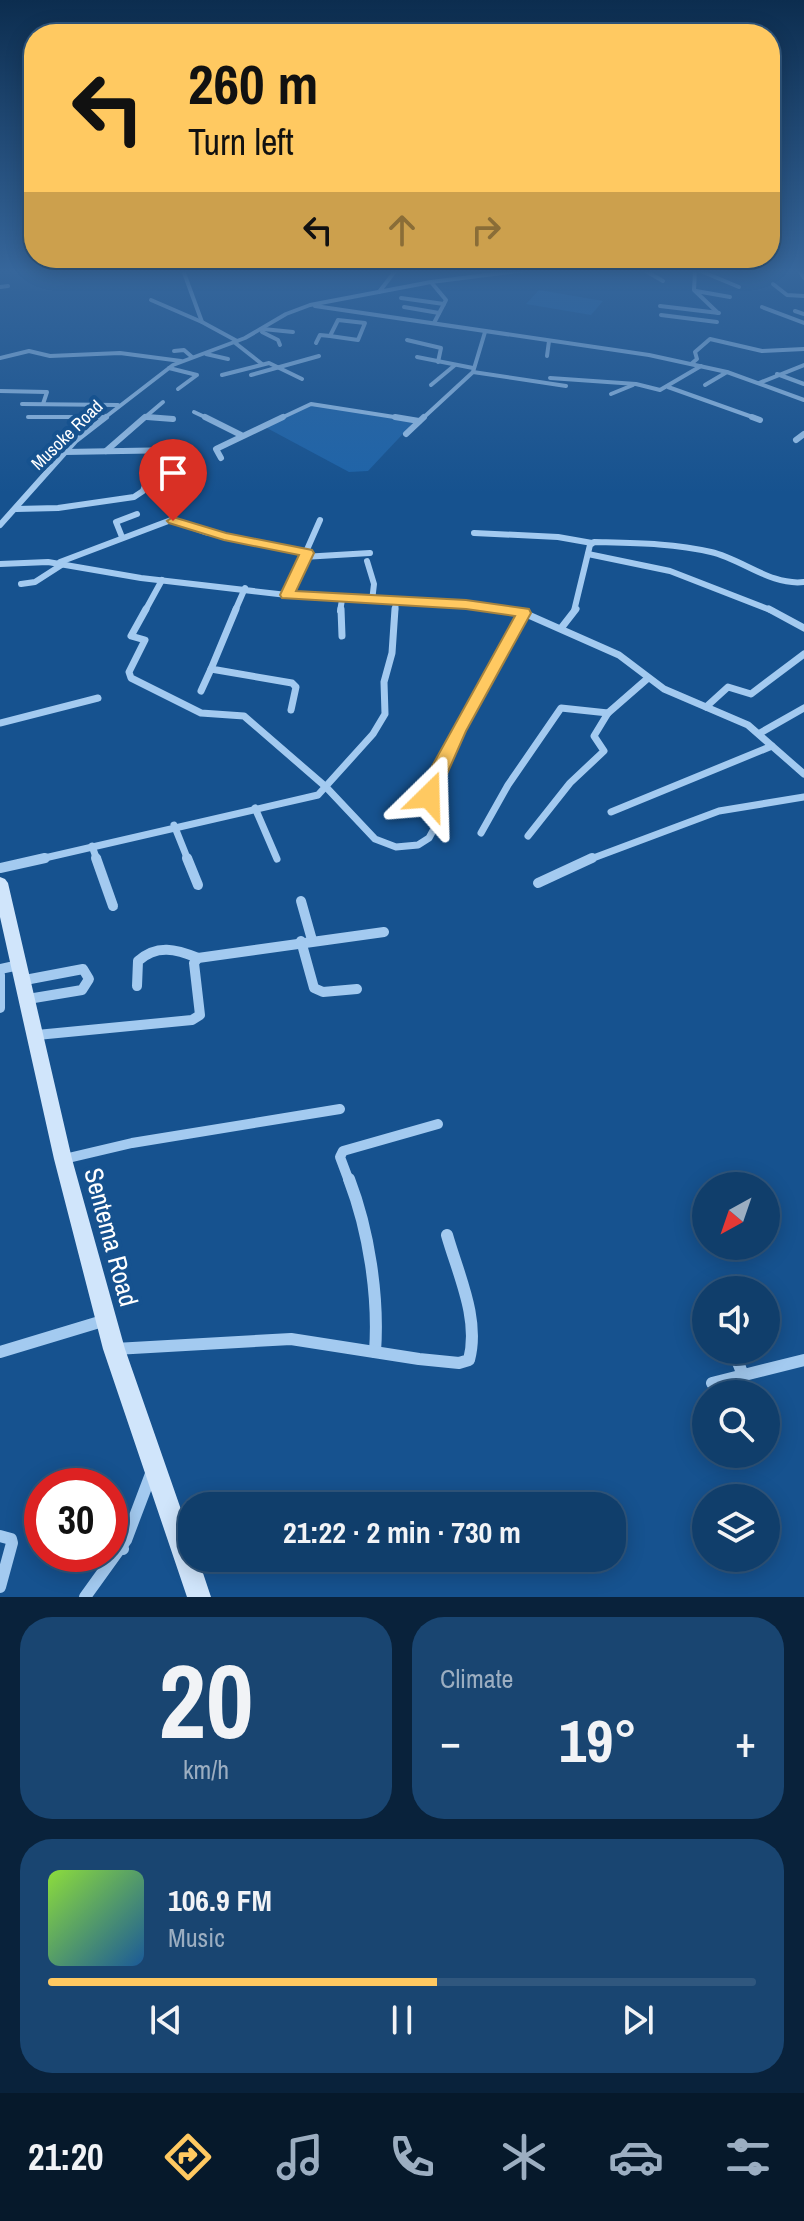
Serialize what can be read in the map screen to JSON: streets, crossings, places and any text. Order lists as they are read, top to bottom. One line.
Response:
{"streets":{"main road":["Sentema Road"],"street":["Musoke Road"]},"north":"bottom left","page":{"turn":["260 m","Turn left"],"limit":"30","trip":"21:22 · 2 min · 730 m","tile":[["20","km/h"],"Climate"],"heat":["−","19°","+"],"song":["106.9 FM","Music"],"tabs":"21:20"}}
